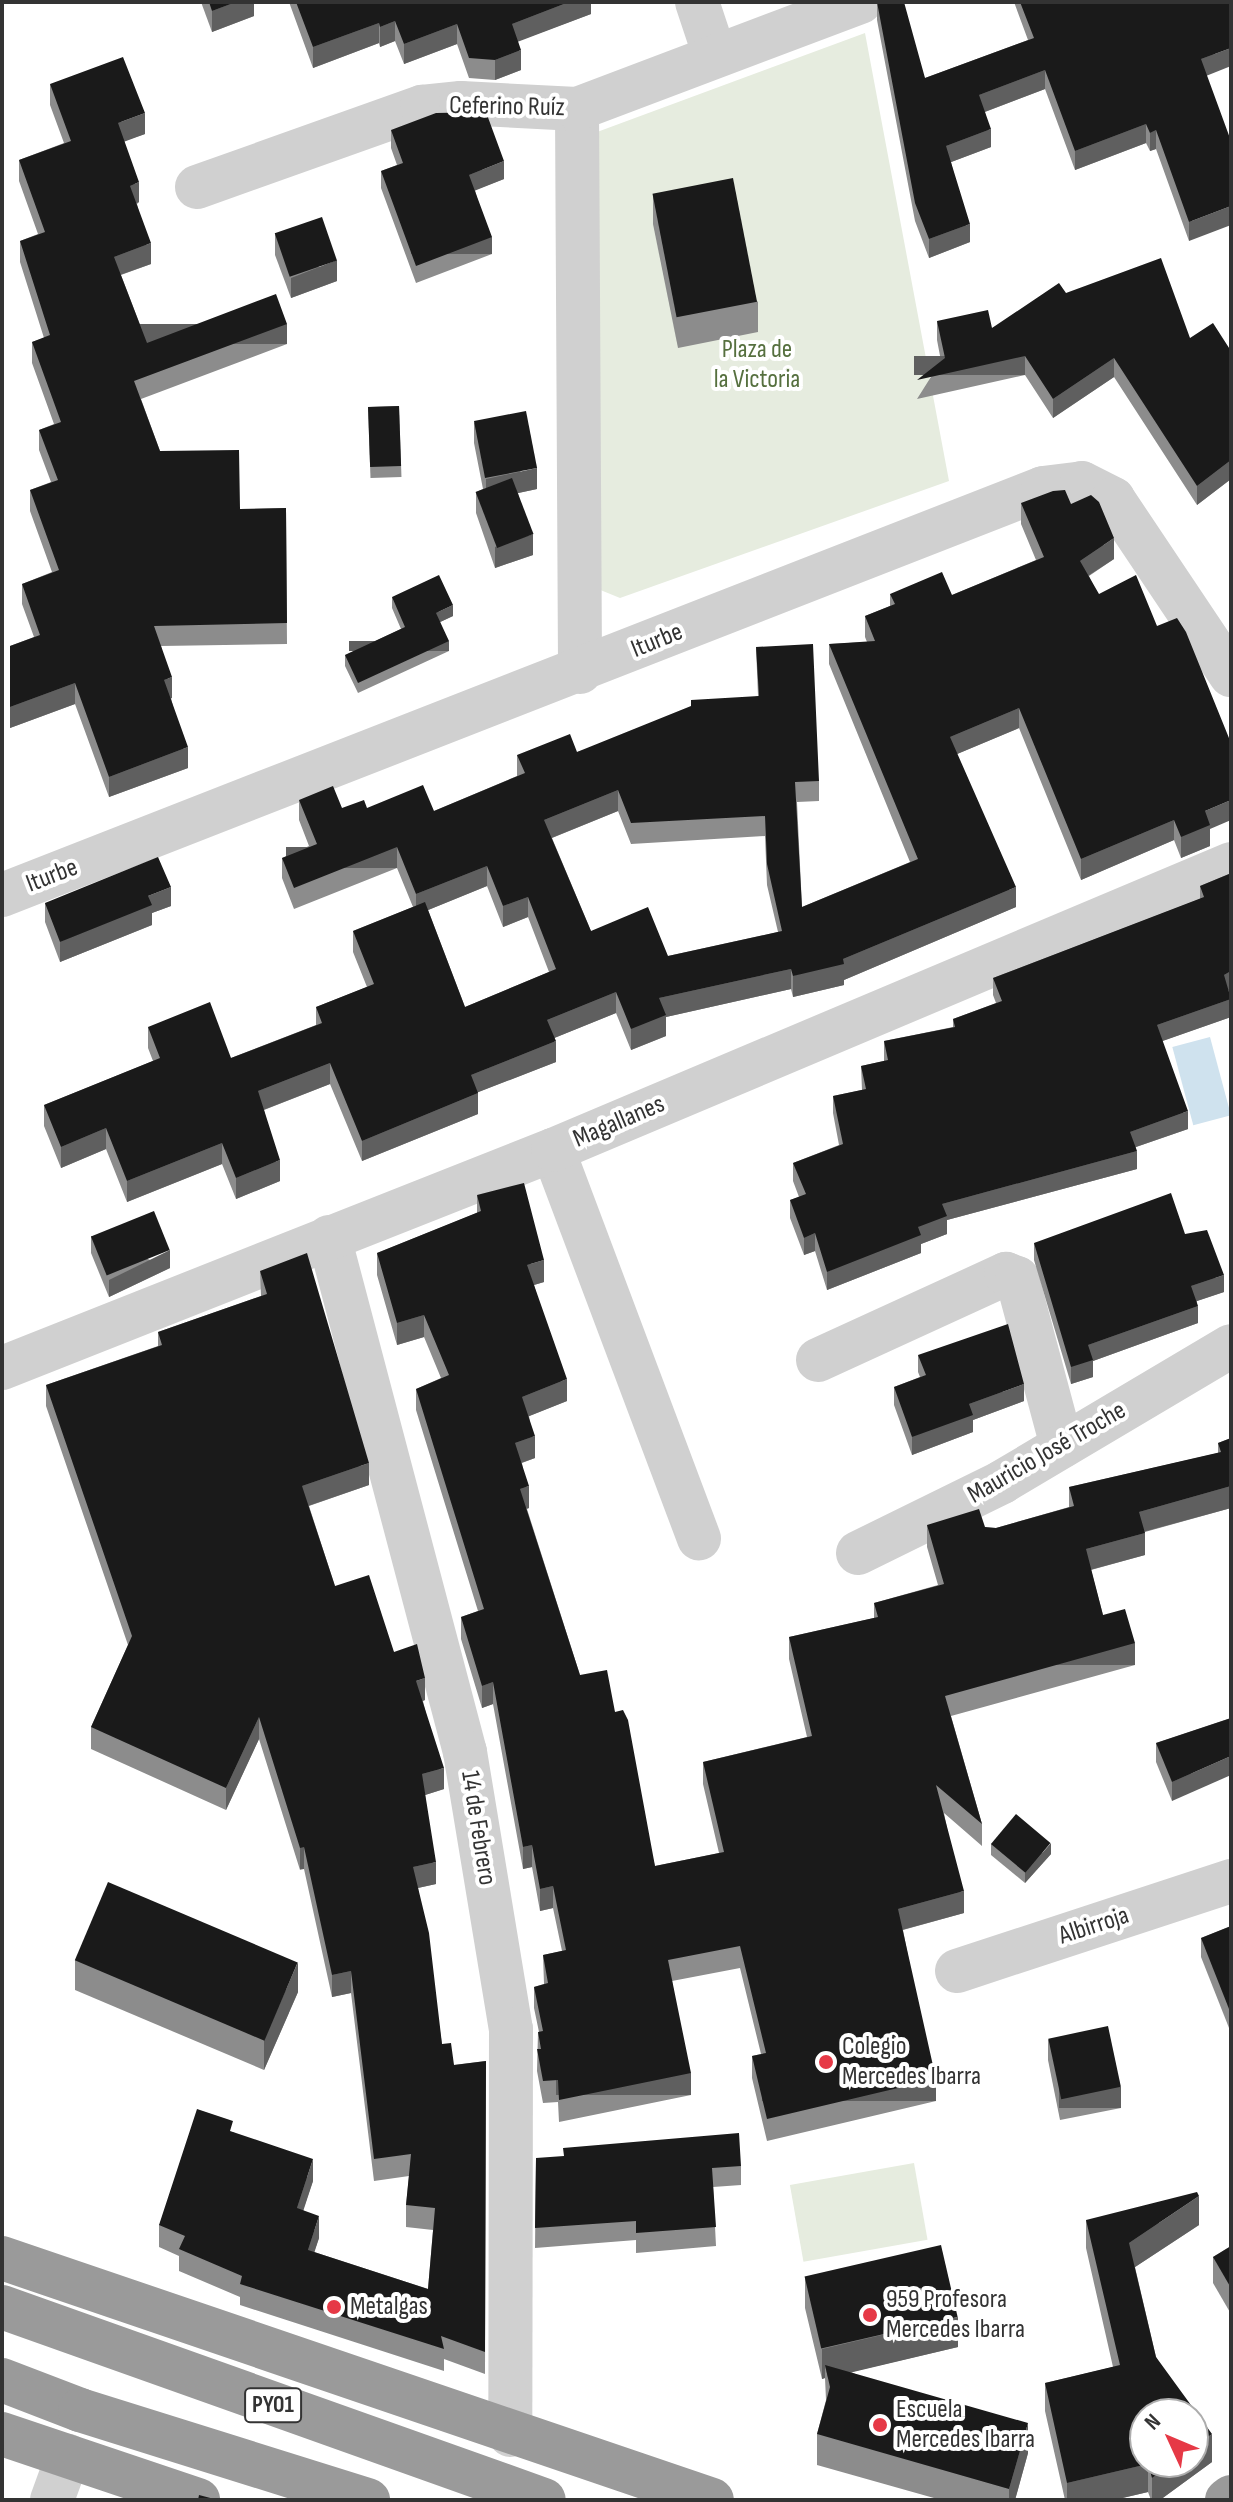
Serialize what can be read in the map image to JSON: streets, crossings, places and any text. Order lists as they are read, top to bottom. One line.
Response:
{"streets":{"highway":["PY01"],"street":["Ceferino Ruíz","Iturbe","Magallanes","Mauricio José Troche","14 de Febrero","Albirroja"]},"crossings":[["Magallanes","14 de Febrero"]],"parks":["Plaza de la Victoria"],"places":["Colegio Mercedes Ibarra","Metalgas","959 Profesora Mercedes Ibarra","Escuela Mercedes Ibarra"],"north":"top left"}
